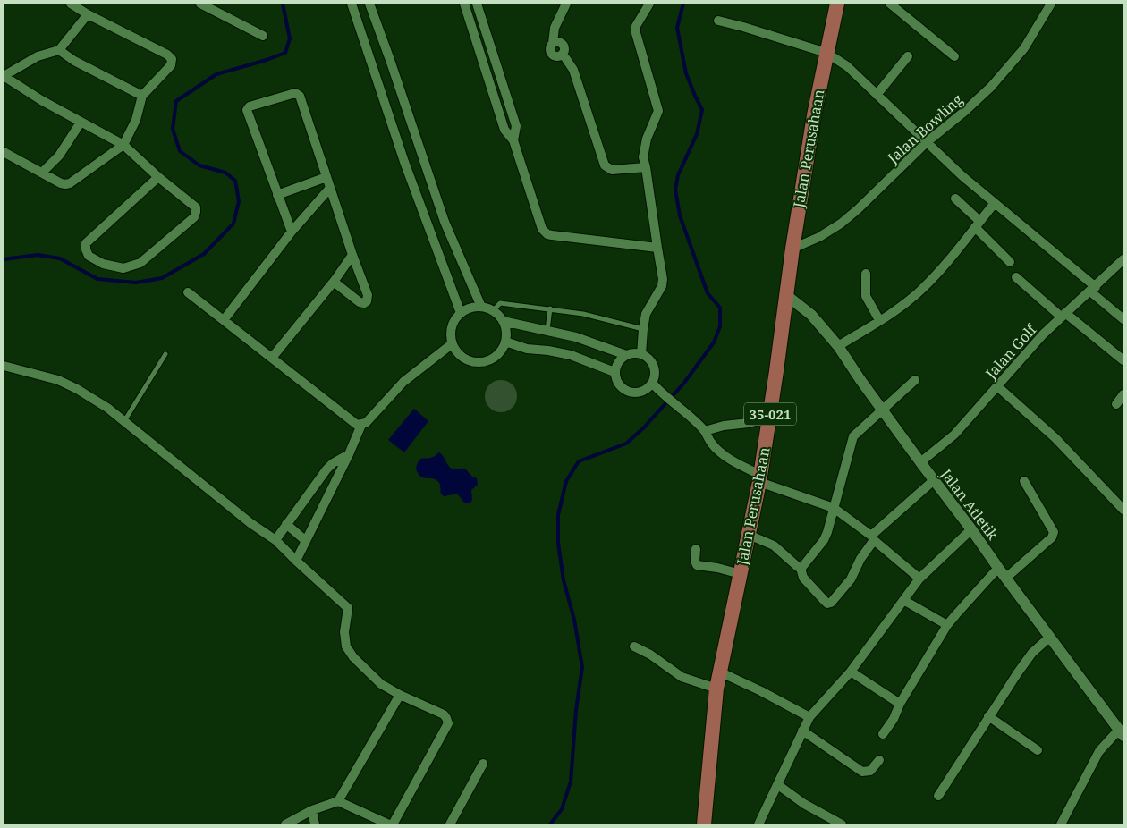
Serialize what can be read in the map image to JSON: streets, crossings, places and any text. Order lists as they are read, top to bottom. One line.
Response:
{"streets":{"main road":["Jalan Perusahaan","35-021"],"street":["Jalan Bowling","Jalan Golf","Jalan Atletik"]},"crossings":[["Jalan Bowling","Jalan Perusahaan"],["Jalan Perusahaan","Jalan Atletik"],["Jalan Golf","Jalan Atletik"]]}
